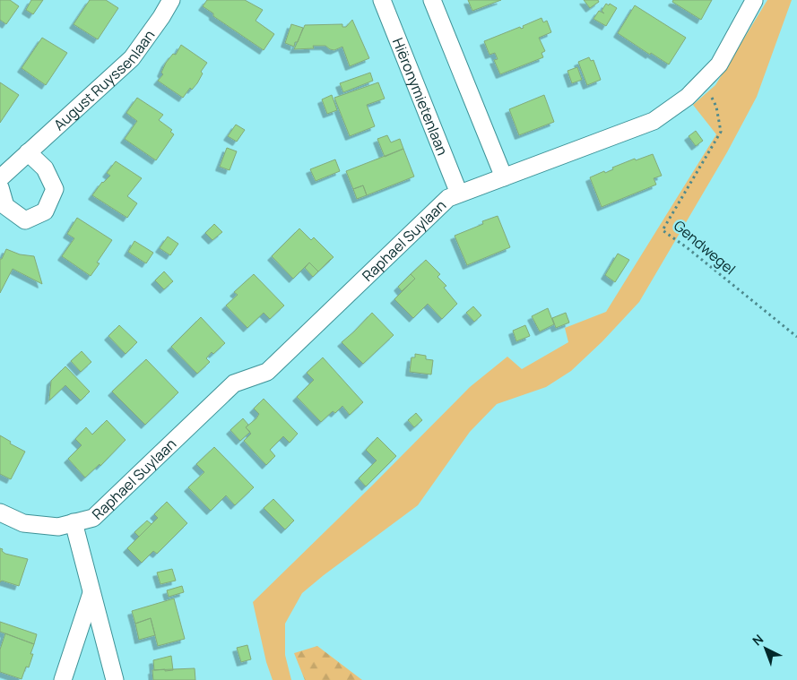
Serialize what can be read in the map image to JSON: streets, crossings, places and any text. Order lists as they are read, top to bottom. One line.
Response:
{"streets":{"street":["August Ruyssenlaan","Hiëronymietenlaan","Raphael Suylaan"],"path":["Gendwegel"]},"crossings":[["Hiëronymietenlaan","Raphael Suylaan"],["Raphael Suylaan","Gendwegel"]],"north":"top left"}
